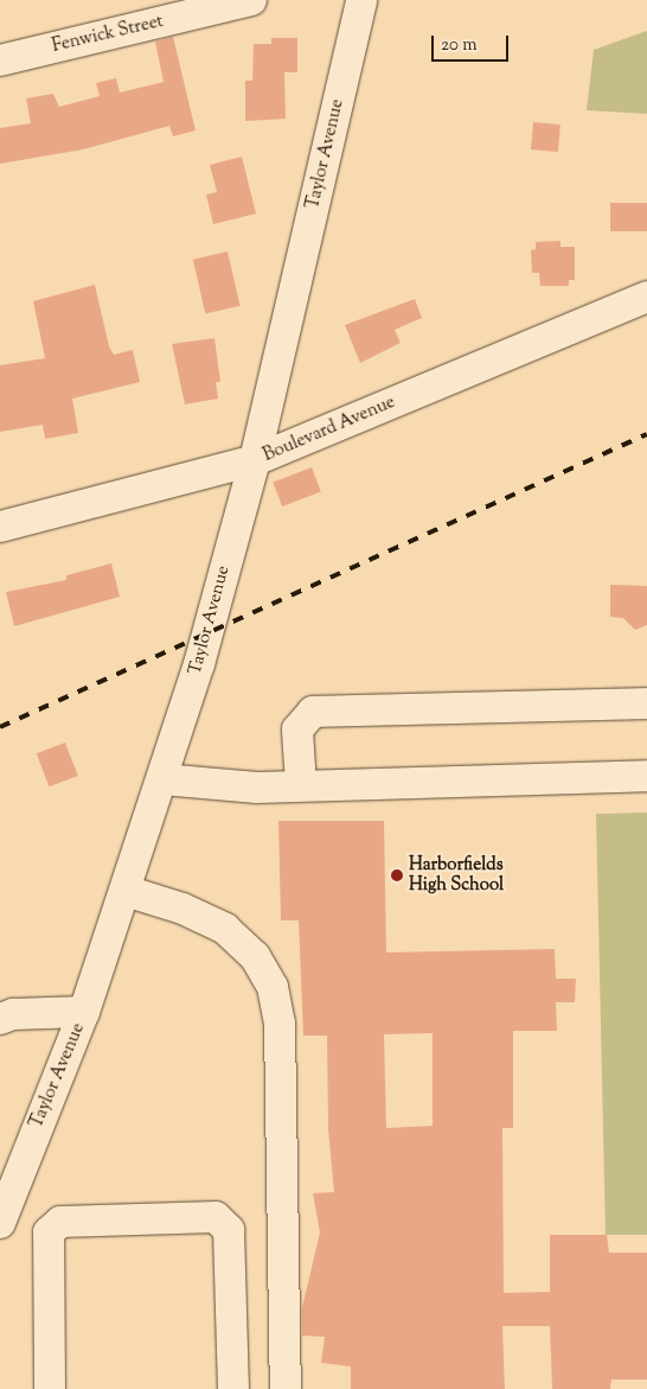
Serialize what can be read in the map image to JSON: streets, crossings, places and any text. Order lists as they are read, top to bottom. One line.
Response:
{"streets":{"street":["Fenwick Street","Taylor Avenue","Boulevard Avenue"]},"crossings":[["Taylor Avenue","Boulevard Avenue"]],"places":["Harborfields High School"],"scale_bar":"20 m"}
